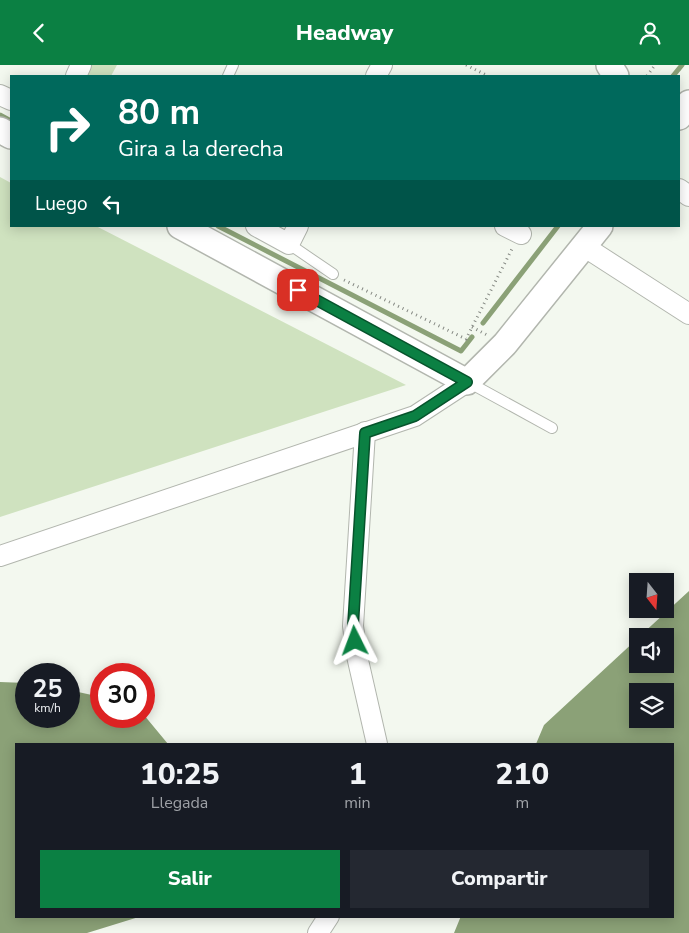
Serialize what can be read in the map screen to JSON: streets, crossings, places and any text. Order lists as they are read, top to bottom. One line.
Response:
{"north":"bottom","page":{"header":"Headway","turn":["80 m","Gira a la derecha"],"then":"Luego","speed":"25 km/h","limit":"30","eta":["10:25","Llegada","1","min","210","m"],"buttons":["Salir","Compartir"]}}
